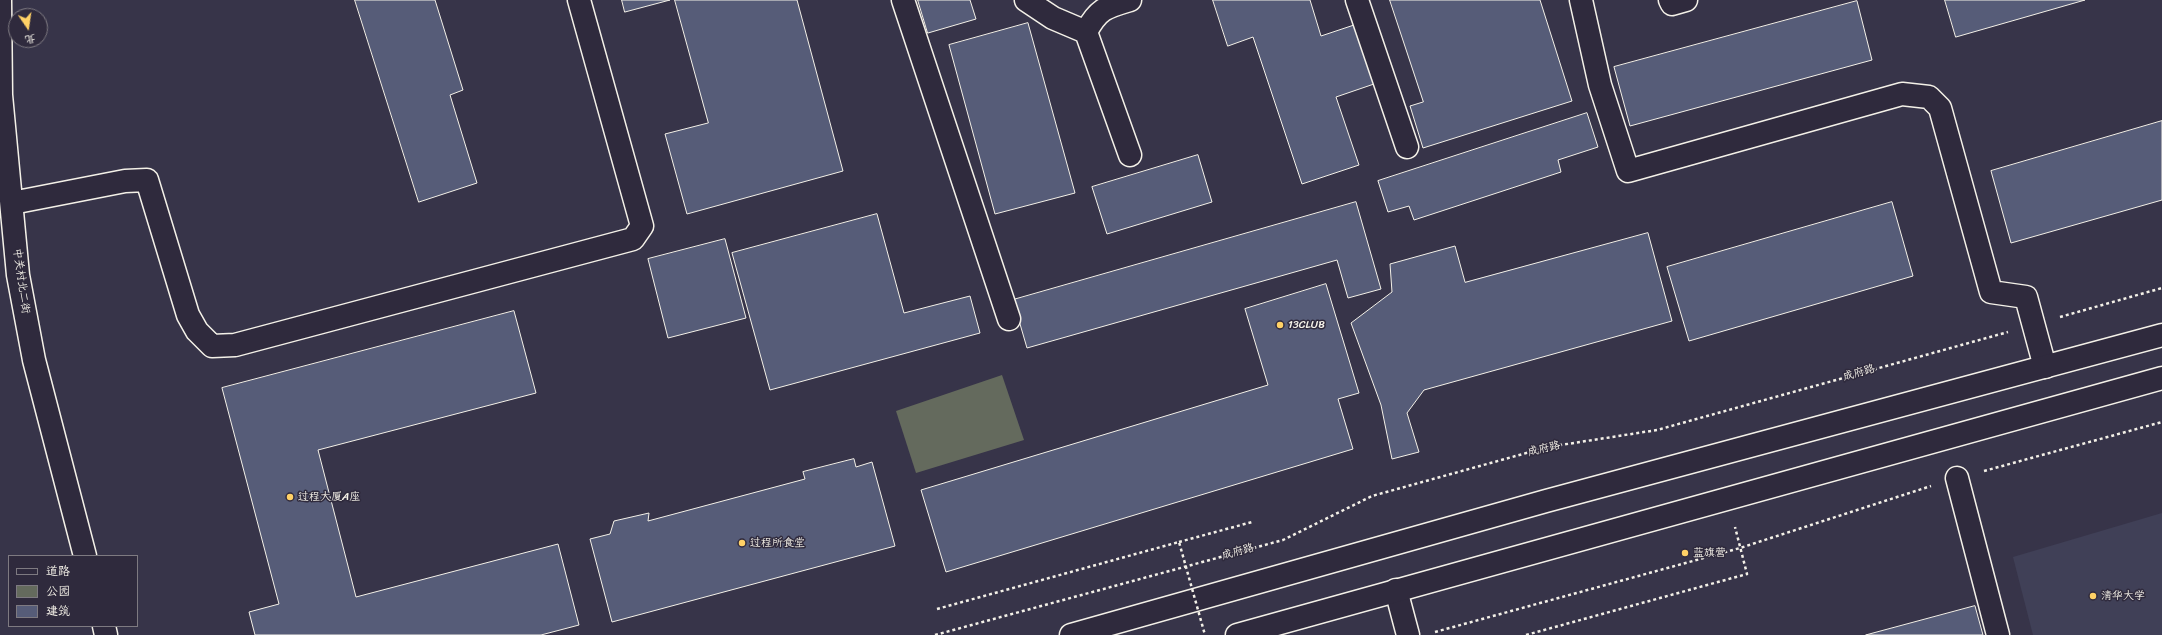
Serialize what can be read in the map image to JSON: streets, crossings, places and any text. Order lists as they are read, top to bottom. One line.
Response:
{"streets":{"street":["中关村北二街"],"path":["成府路"]},"places":["13CLUB","过程大厦A座","过程所食堂","蓝旗营","清华大学"],"legend":["道路","公园","建筑"],"north":"bottom"}
